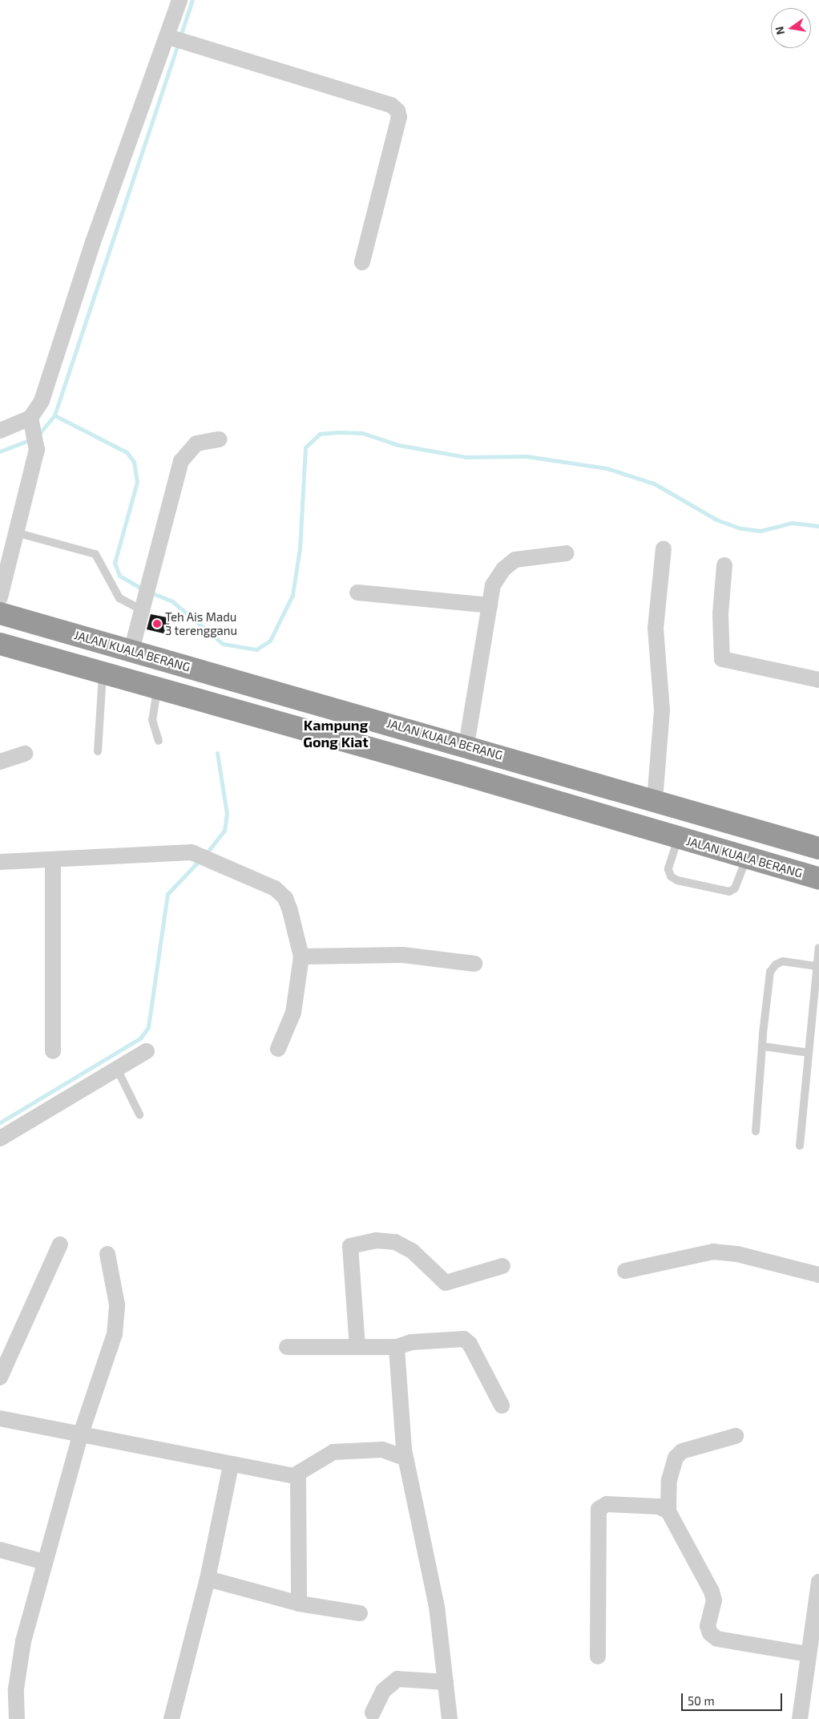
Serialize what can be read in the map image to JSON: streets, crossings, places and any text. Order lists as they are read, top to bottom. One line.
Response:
{"streets":{"highway":["JALAN KUALA BERANG"]},"districts":["Kampung Gong Kiat"],"places":["Teh Ais Madu 3 terengganu"],"scale_bar":"50 m","north":"left"}
